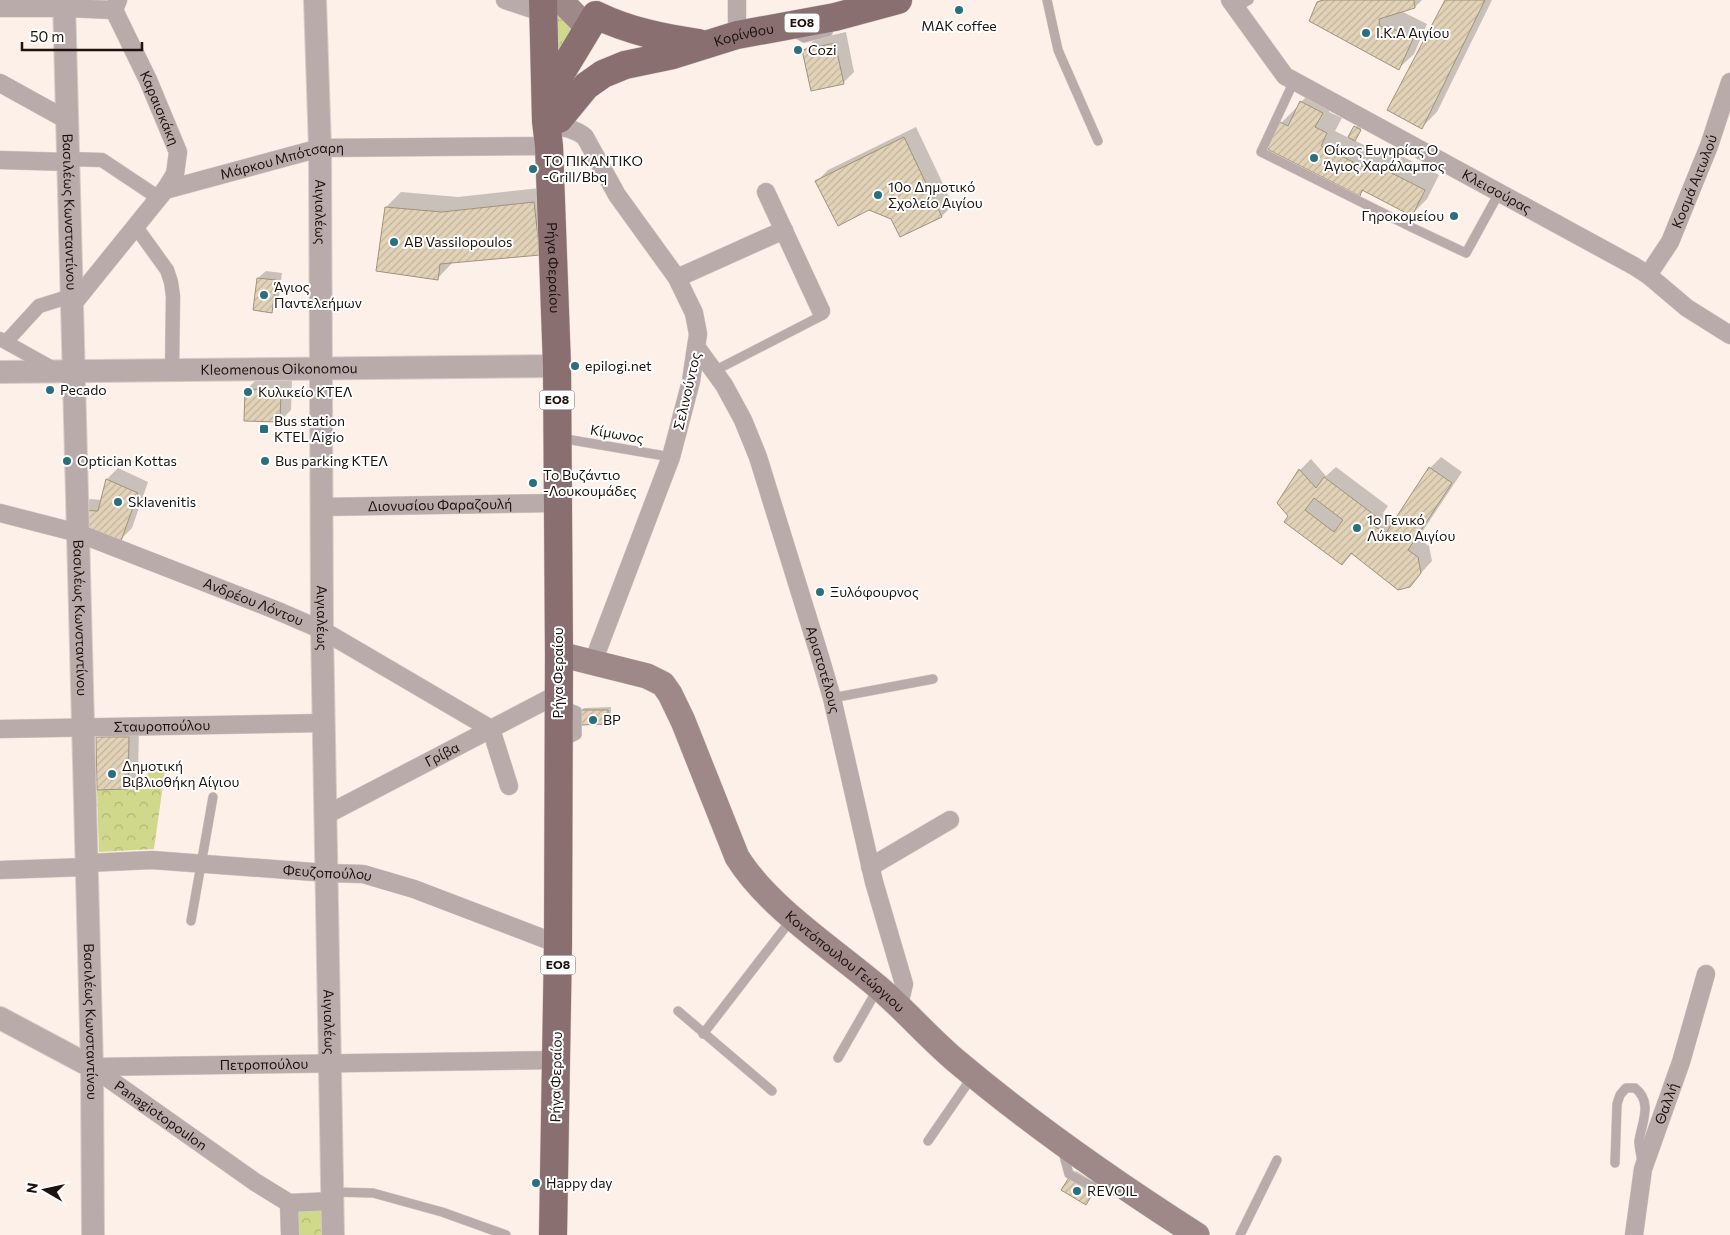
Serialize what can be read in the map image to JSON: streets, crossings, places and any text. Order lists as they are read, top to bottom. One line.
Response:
{"streets":{"main road":["ΕΟ8","Κορίνθου","Ρήγα Φεραίου","Κοντόπουλου Γεώργιου"],"street":["Καραισκάκη","Μάρκου Μπότσαρη","Κοσμά Αιτωλού","Κλεισούρας","Βασιλέως Κωνσταντίνου","Αιγιαλέως","Kleomenous Oikonomou","Σελινούντος","Διονυσίου Φαραζουλή","Ανδρέου Λόντου","Αριστοτέλους","Σταυροπούλου","Γρίβα","Φευζοπούλου","Πετροπούλου","Θαλλή","Panagiotopoulon"],"lane":["Κίμωνος"]},"crossings":[["ΕΟ8","Κορίνθου"],["ΕΟ8","Μάρκου Μπότσαρη"],["ΕΟ8","Ρήγα Φεραίου"],["ΕΟ8","Σελινούντος"],["Καραισκάκη","Μάρκου Μπότσαρη"],["Μάρκου Μπότσαρη","Αιγιαλέως"],["Μάρκου Μπότσαρη","Ρήγα Φεραίου"],["Μάρκου Μπότσαρη","Σελινούντος"],["Κοσμά Αιτωλού","Κλεισούρας"],["Βασιλέως Κωνσταντίνου","Kleomenous Oikonomou"],["Βασιλέως Κωνσταντίνου","Ανδρέου Λόντου"],["Βασιλέως Κωνσταντίνου","Σταυροπούλου"],["Βασιλέως Κωνσταντίνου","Φευζοπούλου"],["Βασιλέως Κωνσταντίνου","Πετροπούλου"],["Βασιλέως Κωνσταντίνου","Panagiotopoulon"],["Αιγιαλέως","Kleomenous Oikonomou"],["Αιγιαλέως","Διονυσίου Φαραζουλή"],["Αιγιαλέως","Ανδρέου Λόντου"],["Αιγιαλέως","Σταυροπούλου"],["Αιγιαλέως","Γρίβα"],["Αιγιαλέως","Φευζοπούλου"],["Αιγιαλέως","Πετροπούλου"],["Ρήγα Φεραίου","Kleomenous Oikonomou"],["Ρήγα Φεραίου","Σελινούντος"],["Ρήγα Φεραίου","Κίμωνος"],["Ρήγα Φεραίου","Διονυσίου Φαραζουλή"],["Ρήγα Φεραίου","Γρίβα"],["Ρήγα Φεραίου","Φευζοπούλου"],["Ρήγα Φεραίου","Κοντόπουλου Γεώργιου"],["Ρήγα Φεραίου","Πετροπούλου"],["Σελινούντος","Κίμωνος"],["Σελινούντος","Αριστοτέλους"],["Σελινούντος","Κοντόπουλου Γεώργιου"],["Ανδρέου Λόντου","Γρίβα"],["Αριστοτέλους","Κοντόπουλου Γεώργιου"],["Πετροπούλου","Panagiotopoulon"]],"places":{"other":["ΜΑΚ coffee","Ι.Κ.Α Αιγίου","Cozi","Οίκος Ευγηρίας Ο Άγιος Χαράλαμπος","ΤΟ ΠΙΚΑΝΤΙΚΟ -Grill/Bbq","10o Δημοτικό Σχολείο Αιγίου","Γηροκομείου","AB Vassilopoulos","Άγιος Παντελεήμων","epilogi.net","Pecado","Κυλικείο ΚΤΕΛ","Optician Kottas","Bus parking ΚΤΕΛ","Το Βυζάντιο -Λουκουμάδες","Sklavenitis","1o Γενικό Λύκειο Αιγίου","Ξυλόφουρνος","BP","Δημοτική Βιβλιοθήκη Αίγιου","Happy day","REVOIL"],"transit":["Bus station KTEL Aigio"]},"scale_bar":"50 m","north":"left"}
